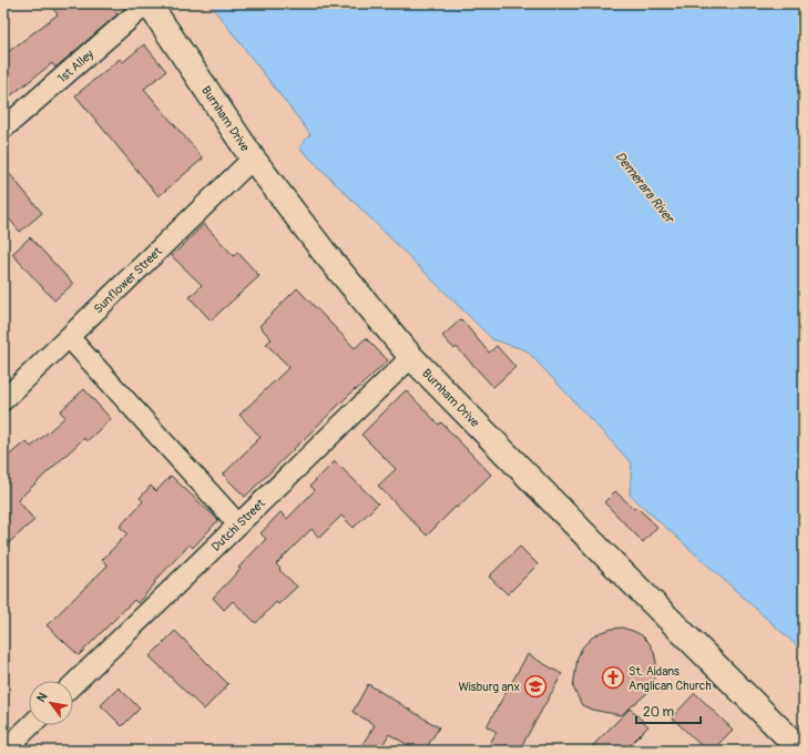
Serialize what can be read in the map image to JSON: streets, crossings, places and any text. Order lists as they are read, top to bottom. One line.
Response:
{"streets":{"street":["1st Alley","Burnham Drive","Sunflower Street","Dutchi Street"]},"crossings":[["1st Alley","Burnham Drive"],["Burnham Drive","Sunflower Street"],["Burnham Drive","Dutchi Street"]],"water":["Demerara River"],"places":{"church":["St. Aidans Anglican Church"],"school or university":["Wisburg anx"]},"scale_bar":"20 m","north":"top left"}
